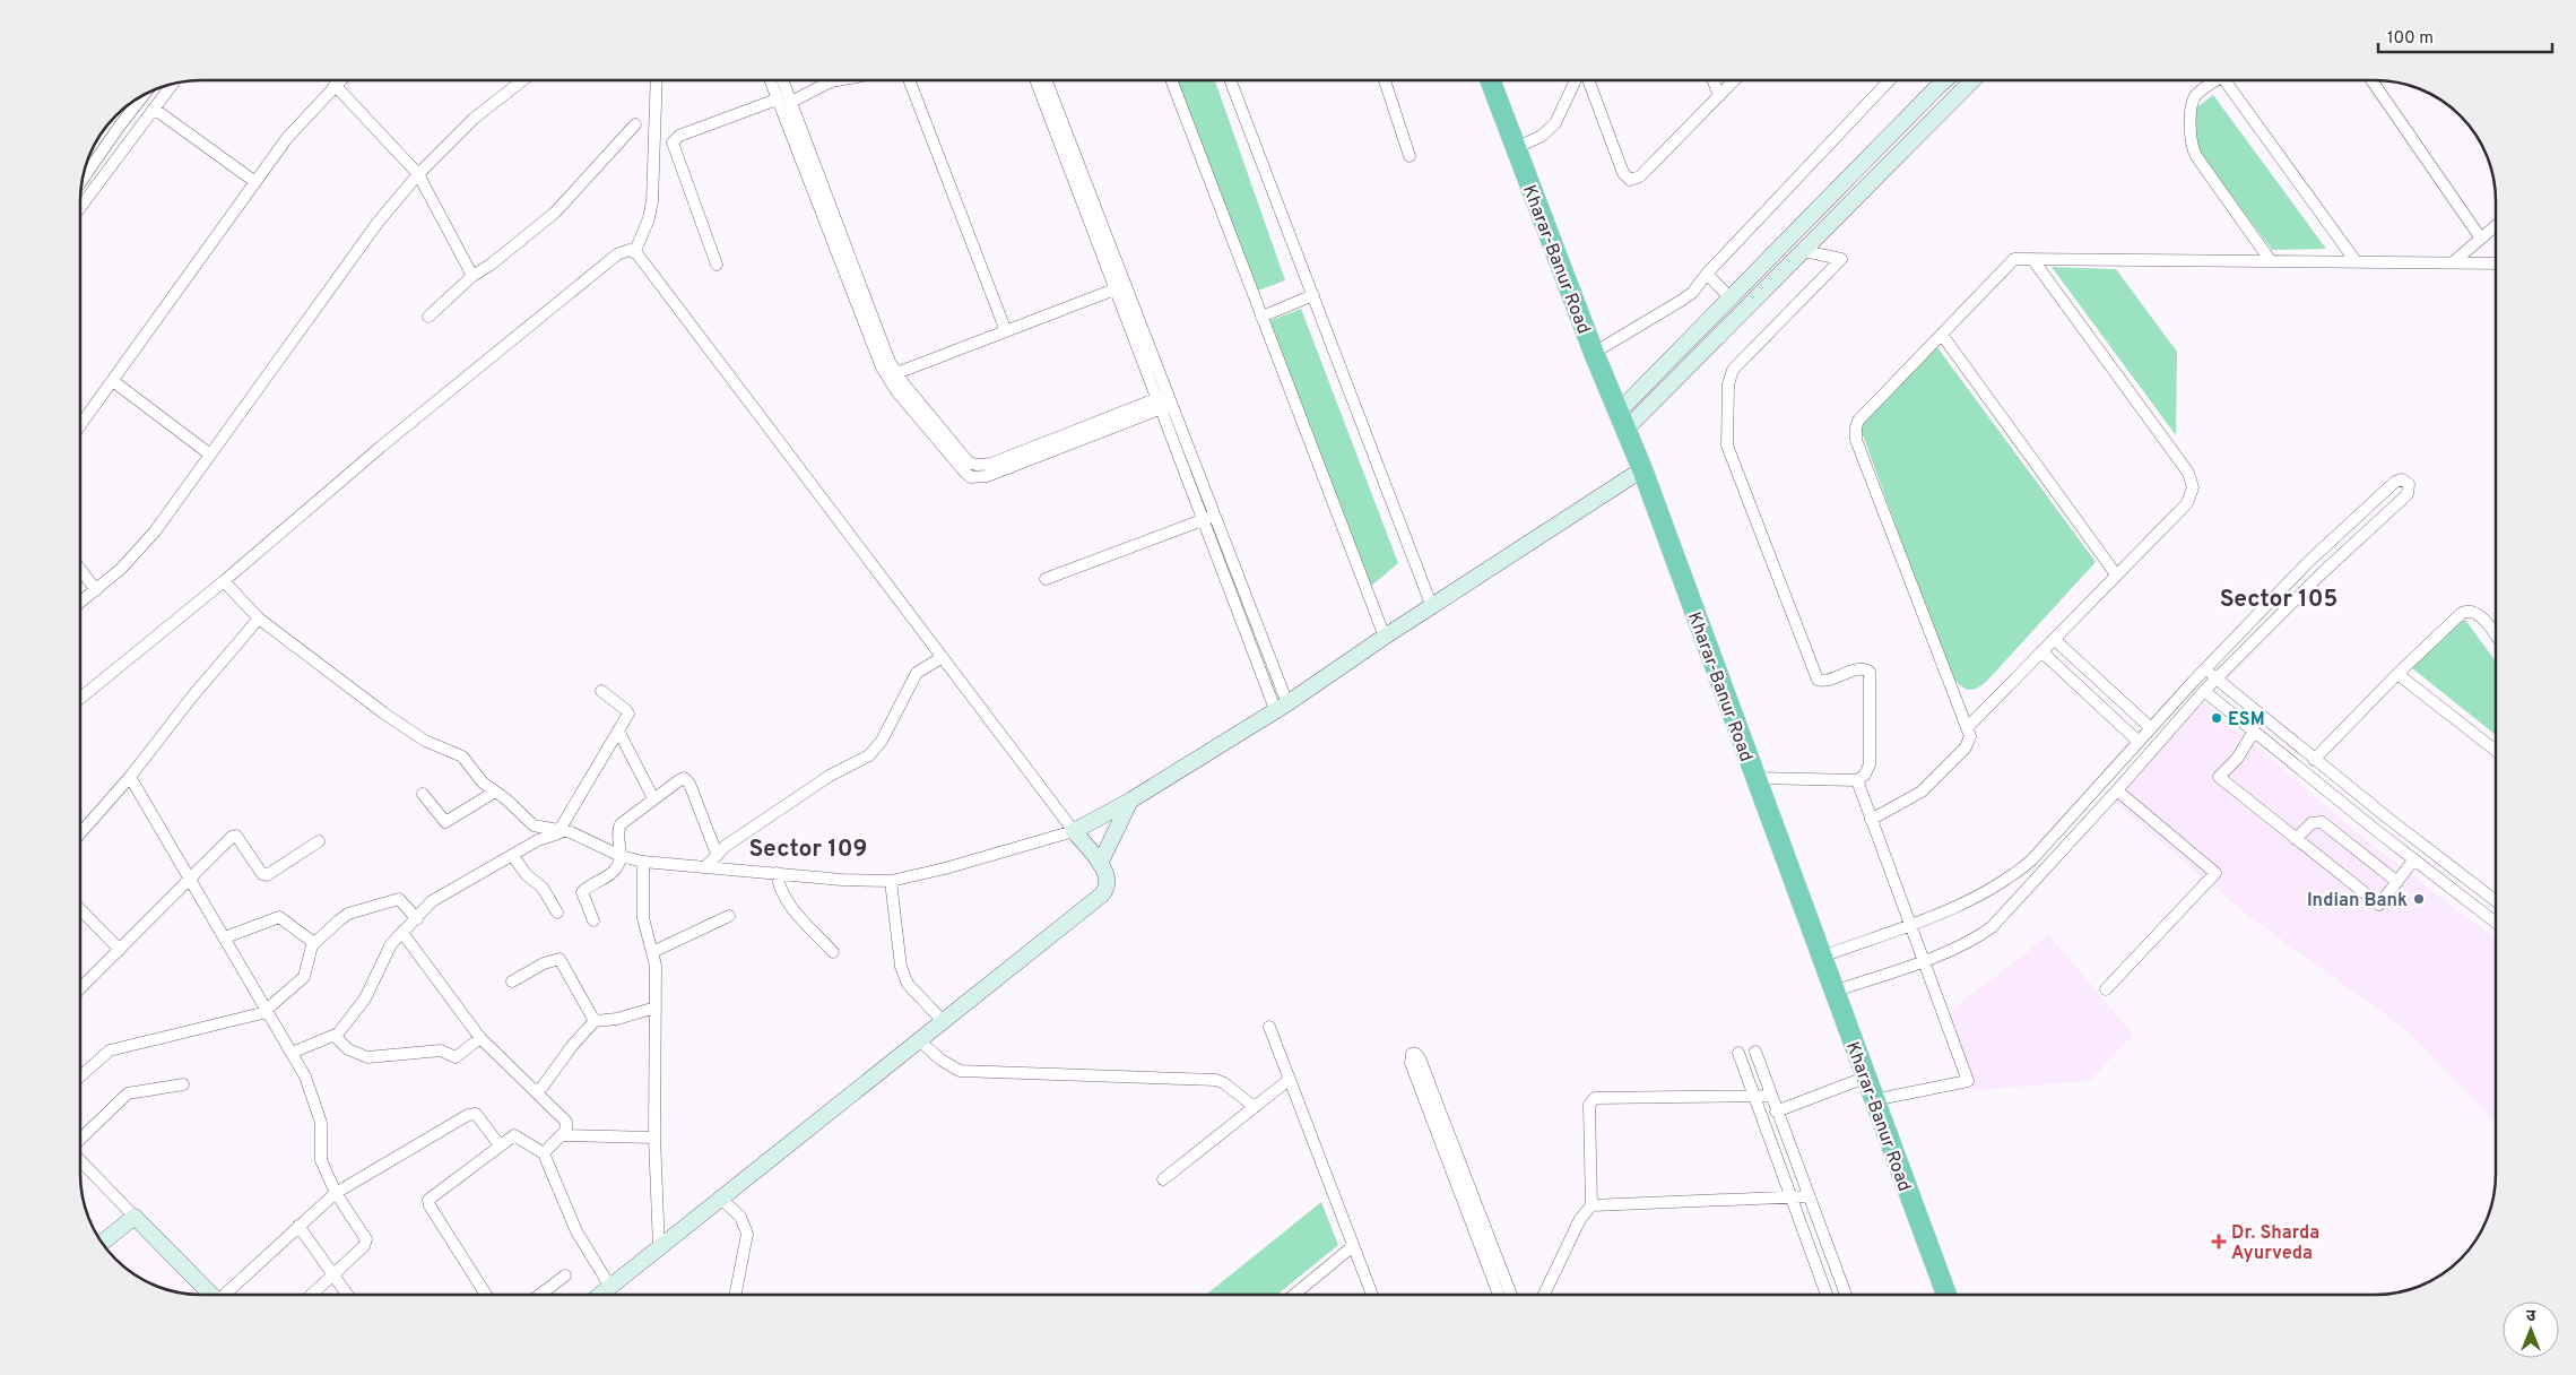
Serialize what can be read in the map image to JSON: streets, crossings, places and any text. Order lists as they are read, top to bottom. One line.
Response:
{"streets":{"highway":["Kharar-Banur Road"]},"districts":["Sector 105","Sector 109"],"places":{"other":["ESM","Indian Bank"],"health":["Dr. Sharda Ayurveda"]},"scale_bar":"100 m","north":"top"}
